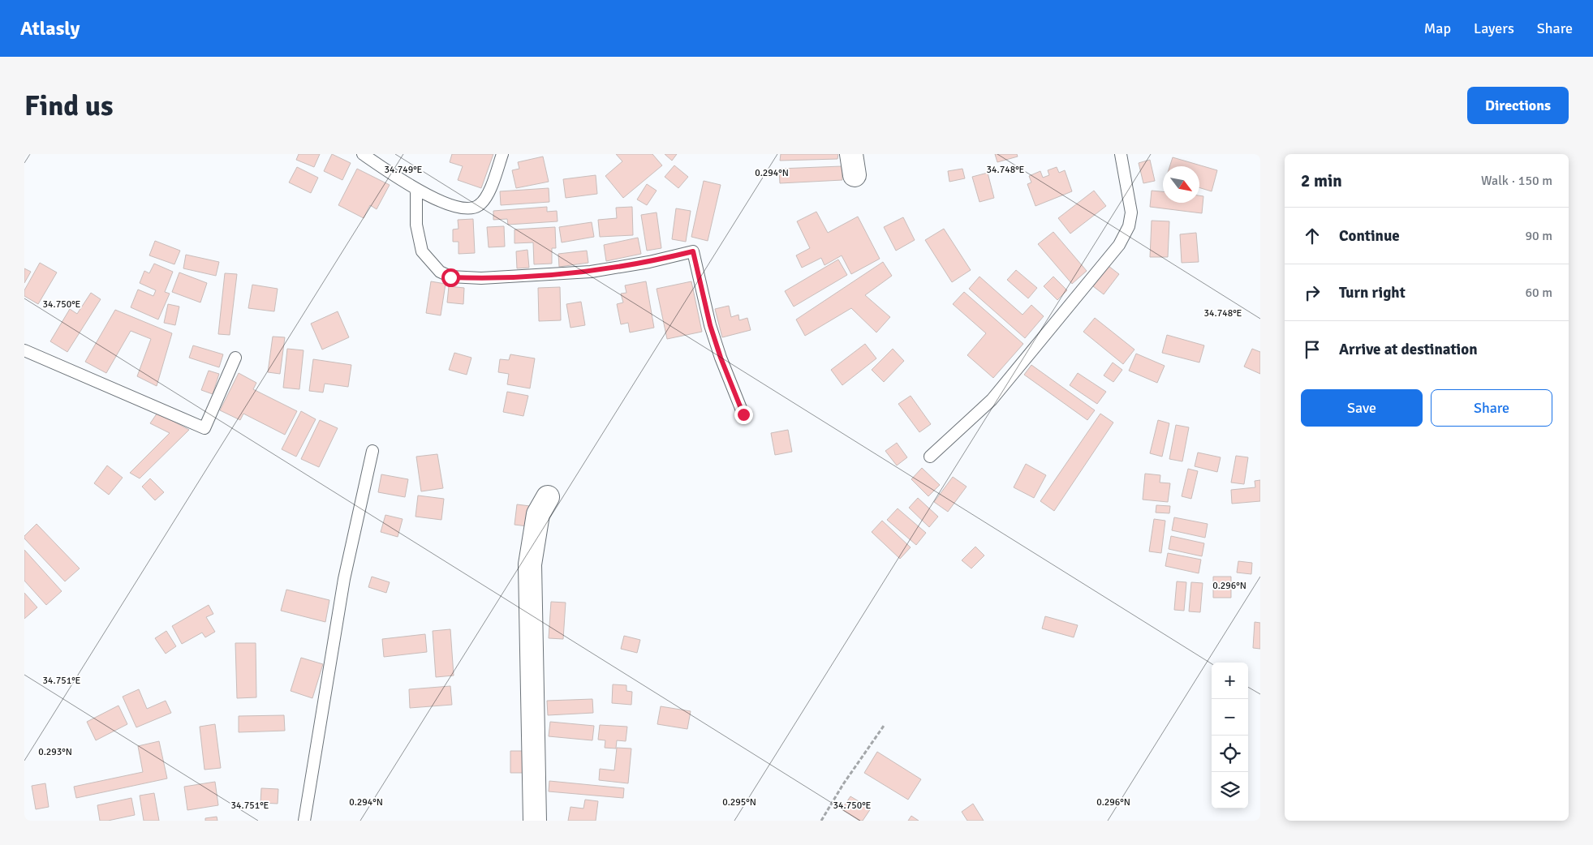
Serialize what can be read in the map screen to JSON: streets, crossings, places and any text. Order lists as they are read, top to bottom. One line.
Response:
{"north":"bottom right","page":{"header":"Atlasly","nav":["Map","Layers","Share"],"buttons":["Directions",["Save","Share"]],"title":"Find us","heading":["2 min","Walk · 150 m"],"list":[["Continue","90 m"],["Turn right","60 m"],"Arrive at destination"],"map_buttons":["+","−"]},"coordinates":["34.749°E","34.748°E","0.294°N","34.750°E","0.296°N","34.751°E","0.293°N","0.295°N"]}
